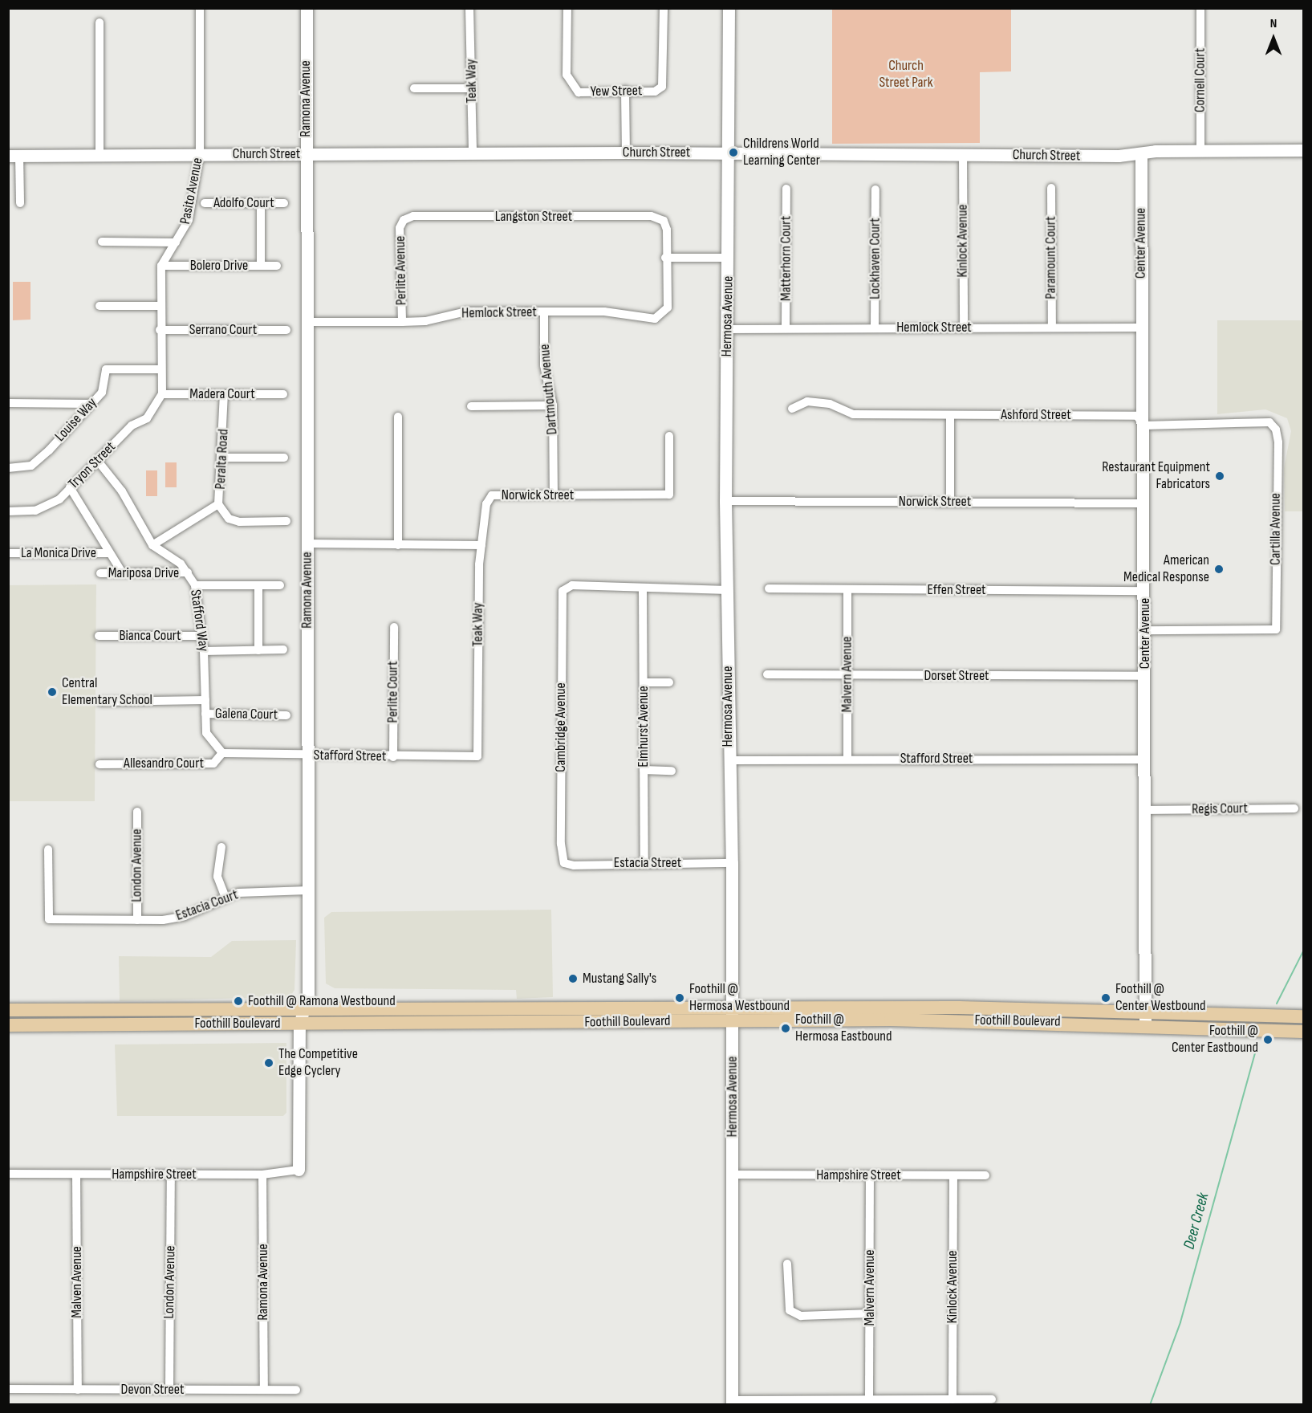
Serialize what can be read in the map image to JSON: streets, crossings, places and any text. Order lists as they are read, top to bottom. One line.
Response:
{"streets":{"main road":["Foothill Boulevard"],"street":["Cornell Court","Teak Way","Yew Street","Ramona Avenue","Church Street","Pasito Avenue","Adolfo Court","Langston Street","Kinlock Avenue","Center Avenue","Paramount Court","Matterhorn Court","Lockhaven Court","Bolero Drive","Perlite Avenue","Hemlock Street","Hermosa Avenue","Serrano Court","Dartmouth Avenue","Madera Court","Ashford Street","Louise Way","Peralta Road","Tryon Street","Norwick Street","Cartilla Avenue","La Monica Drive","Mariposa Drive","Effen Street","Stafford Way","Bianca Court","Malvern Avenue","Dorset Street","Perlite Court","Galena Court","Elmhurst Avenue","Cambridge Avenue","Stafford Street","Allesandro Court","Regis Court","Estacia Street","London Avenue","Estacia Court","Hampshire Street","Malven Avenue","Devon Street"]},"crossings":[["Cornell Court","Church Street"],["Teak Way","Church Street"],["Teak Way","Norwick Street"],["Teak Way","Stafford Street"],["Ramona Avenue","Church Street"],["Ramona Avenue","Hemlock Street"],["Ramona Avenue","Stafford Street"],["Ramona Avenue","Estacia Court"],["Ramona Avenue","Foothill Boulevard"],["Ramona Avenue","Hampshire Street"],["Ramona Avenue","Devon Street"],["Church Street","Pasito Avenue"],["Church Street","Kinlock Avenue"],["Church Street","Center Avenue"],["Church Street","Hermosa Avenue"],["Pasito Avenue","Bolero Drive"],["Langston Street","Perlite Avenue"],["Langston Street","Hemlock Street"],["Kinlock Avenue","Hemlock Street"],["Kinlock Avenue","Hampshire Street"],["Center Avenue","Hemlock Street"],["Center Avenue","Ashford Street"],["Center Avenue","Norwick Street"],["Center Avenue","Cartilla Avenue"],["Center Avenue","Effen Street"],["Center Avenue","Dorset Street"],["Center Avenue","Stafford Street"],["Center Avenue","Regis Court"],["Center Avenue","Foothill Boulevard"],["Paramount Court","Hemlock Street"],["Matterhorn Court","Hemlock Street"],["Lockhaven Court","Hemlock Street"],["Perlite Avenue","Hemlock Street"],["Hemlock Street","Hermosa Avenue"],["Hemlock Street","Dartmouth Avenue"],["Hermosa Avenue","Norwick Street"],["Hermosa Avenue","Stafford Street"],["Hermosa Avenue","Estacia Street"],["Hermosa Avenue","Foothill Boulevard"],["Hermosa Avenue","Hampshire Street"],["Dartmouth Avenue","Norwick Street"],["Madera Court","Peralta Road"],["Madera Court","Tryon Street"],["Ashford Street","Cartilla Avenue"],["Peralta Road","Stafford Way"],["Tryon Street","Stafford Way"],["Mariposa Drive","Stafford Way"],["Effen Street","Malvern Avenue"],["Stafford Way","Bianca Court"],["Stafford Way","Galena Court"],["Stafford Way","Stafford Street"],["Stafford Way","Allesandro Court"],["Malvern Avenue","Dorset Street"],["Malvern Avenue","Stafford Street"],["Malvern Avenue","Hampshire Street"],["Perlite Court","Stafford Street"],["Elmhurst Avenue","Cambridge Avenue"],["Elmhurst Avenue","Estacia Street"],["Cambridge Avenue","Estacia Street"],["Stafford Street","Allesandro Court"],["London Avenue","Estacia Court"],["London Avenue","Hampshire Street"],["London Avenue","Devon Street"],["Hampshire Street","Malven Avenue"],["Malven Avenue","Devon Street"]],"water":["Deer Creek"],"parks":["Church Street Park"],"places":["Childrens World Learning Center","Restaurant Equipment Fabricators","American Medical Response","Central Elementary School","Mustang Sally's","Foothill @ Hermosa Westbound","Foothill @ Center Westbound","Foothill @ Ramona Westbound","Foothill @ Hermosa Eastbound","Foothill @ Center Eastbound","The Competitive Edge Cyclery"],"north":"top"}
